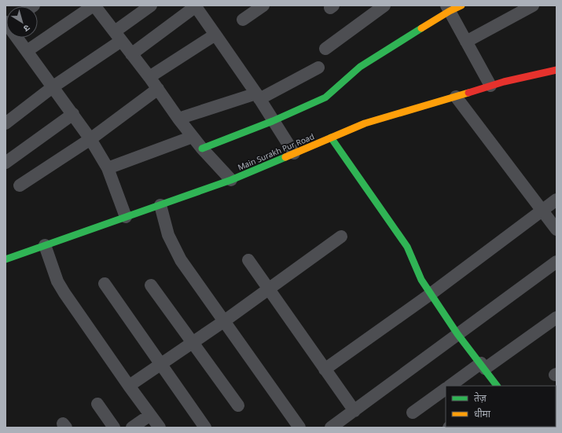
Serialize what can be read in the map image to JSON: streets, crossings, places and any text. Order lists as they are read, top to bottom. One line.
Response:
{"streets":{"street":["Main Surakh Pur Road"]},"legend":["तेज़","धीमा"],"north":"bottom right"}
